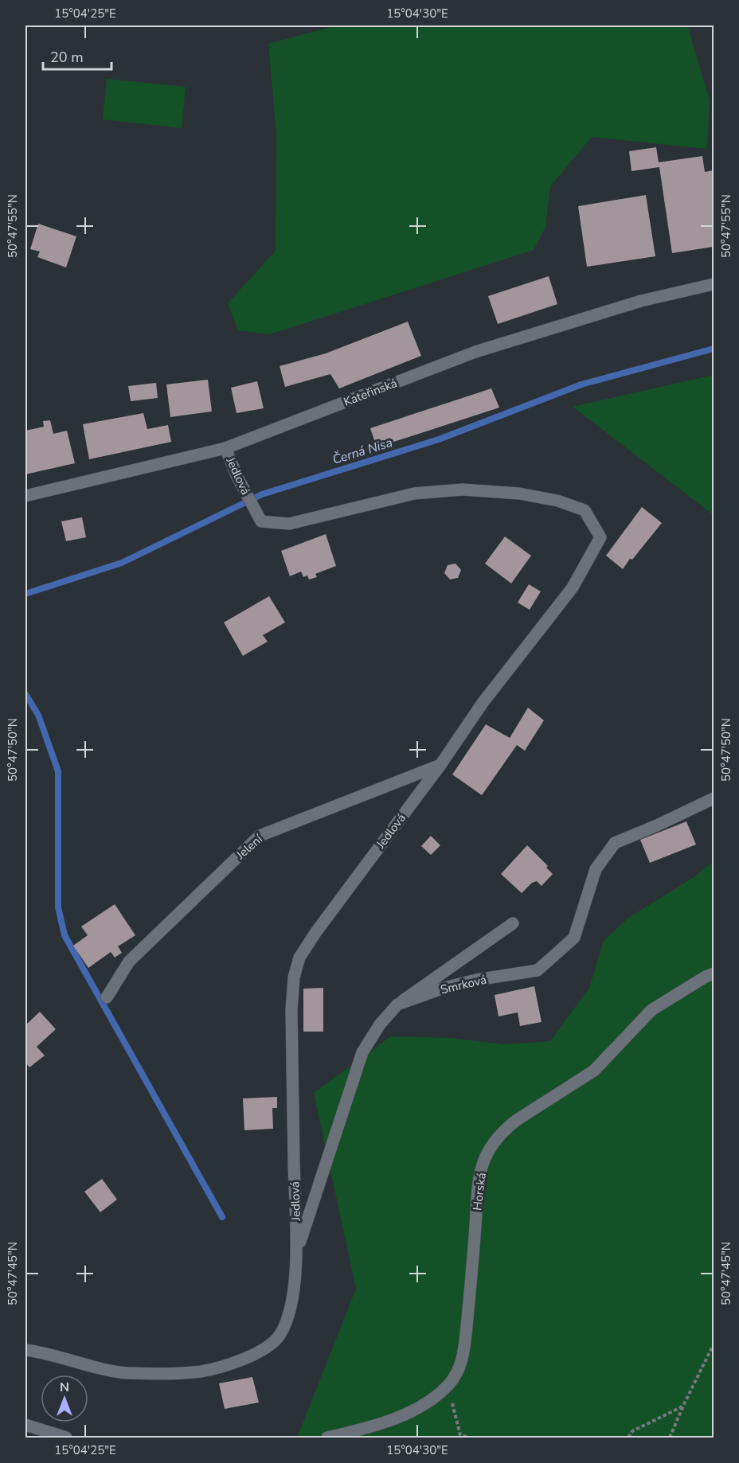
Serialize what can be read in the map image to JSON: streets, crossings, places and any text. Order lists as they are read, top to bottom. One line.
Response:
{"streets":{"street":["Kateřinská","Jedlová","Jelení","Smrková","Horská"]},"crossings":[["Kateřinská","Jedlová"],["Jedlová","Jelení"],["Jedlová","Smrková"]],"water":["Černá Nisa"],"scale_bar":"20 m","north":"top","coordinates":["15°04'25\"E","15°04'30\"E","50°47'55\"N","50°47'50\"N","50°47'45\"N"]}
